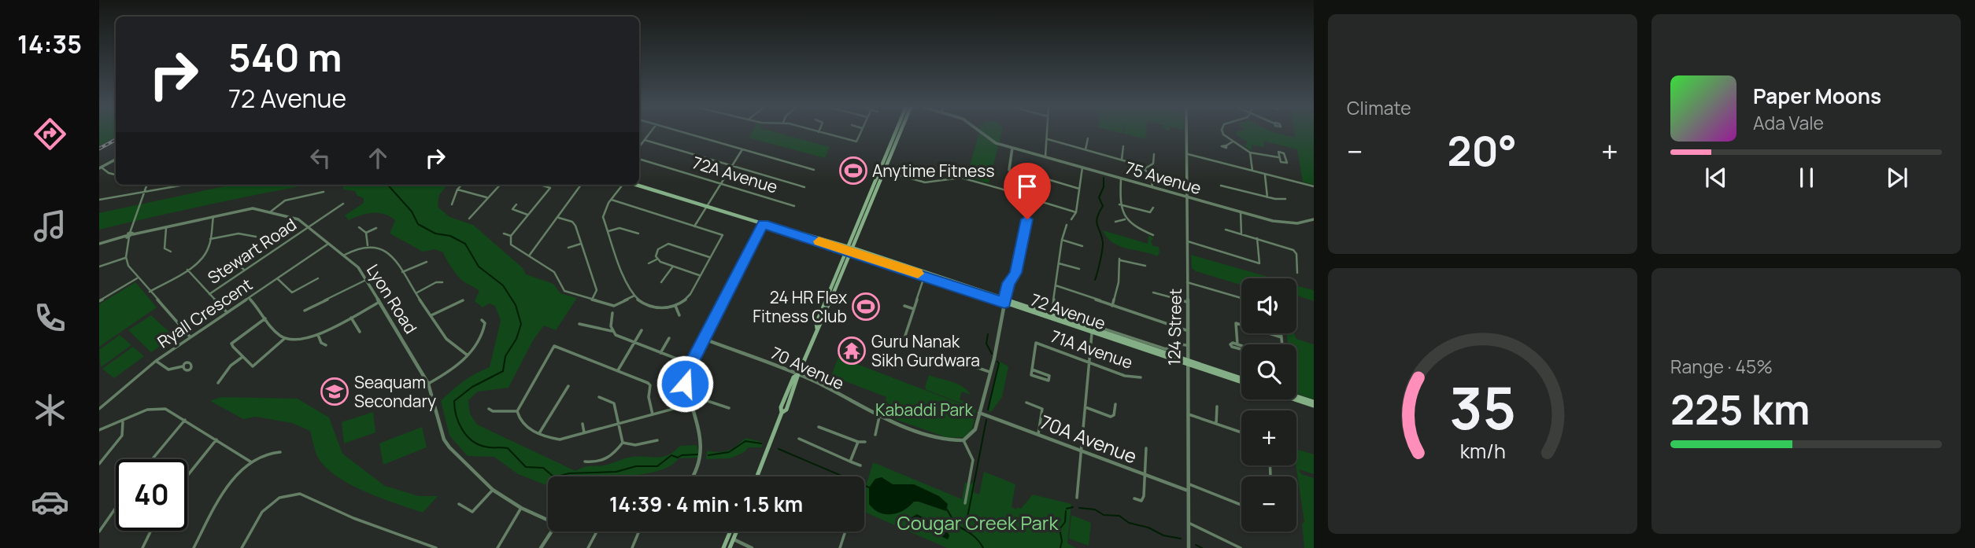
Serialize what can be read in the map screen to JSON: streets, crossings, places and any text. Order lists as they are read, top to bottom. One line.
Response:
{"streets":{"main road":["72 Avenue"],"street":["72A Avenue","75 Avenue","Stewart Road","Lyon Road","Ryall Crescent","124 Street","71A Avenue","70 Avenue","70A Avenue"]},"crossings":[["75 Avenue","124 Street"],["Stewart Road","Lyon Road"],["Lyon Road","Ryall Crescent"],["72 Avenue","124 Street"],["124 Street","70A Avenue"]],"parks":["Kabaddi Park","Cougar Creek Park"],"places":{"sports":["Anytime Fitness","24 HR Flex Fitness Club"],"temple":["Guru Nanak Sikh Gurdwara"],"school or university":["Seaquam Secondary"]},"page":{"tabs":"14:35","tile":["Climate",["Range · 45%","225 km"]],"turn":["540 m","72 Avenue"],"song":["Paper Moons","Ada Vale"],"heat":["−","20°","+"],"map_buttons":["+","−"],"limit":"40","trip":"14:39 · 4 min · 1.5 km","gauge":["35","km/h"]}}
